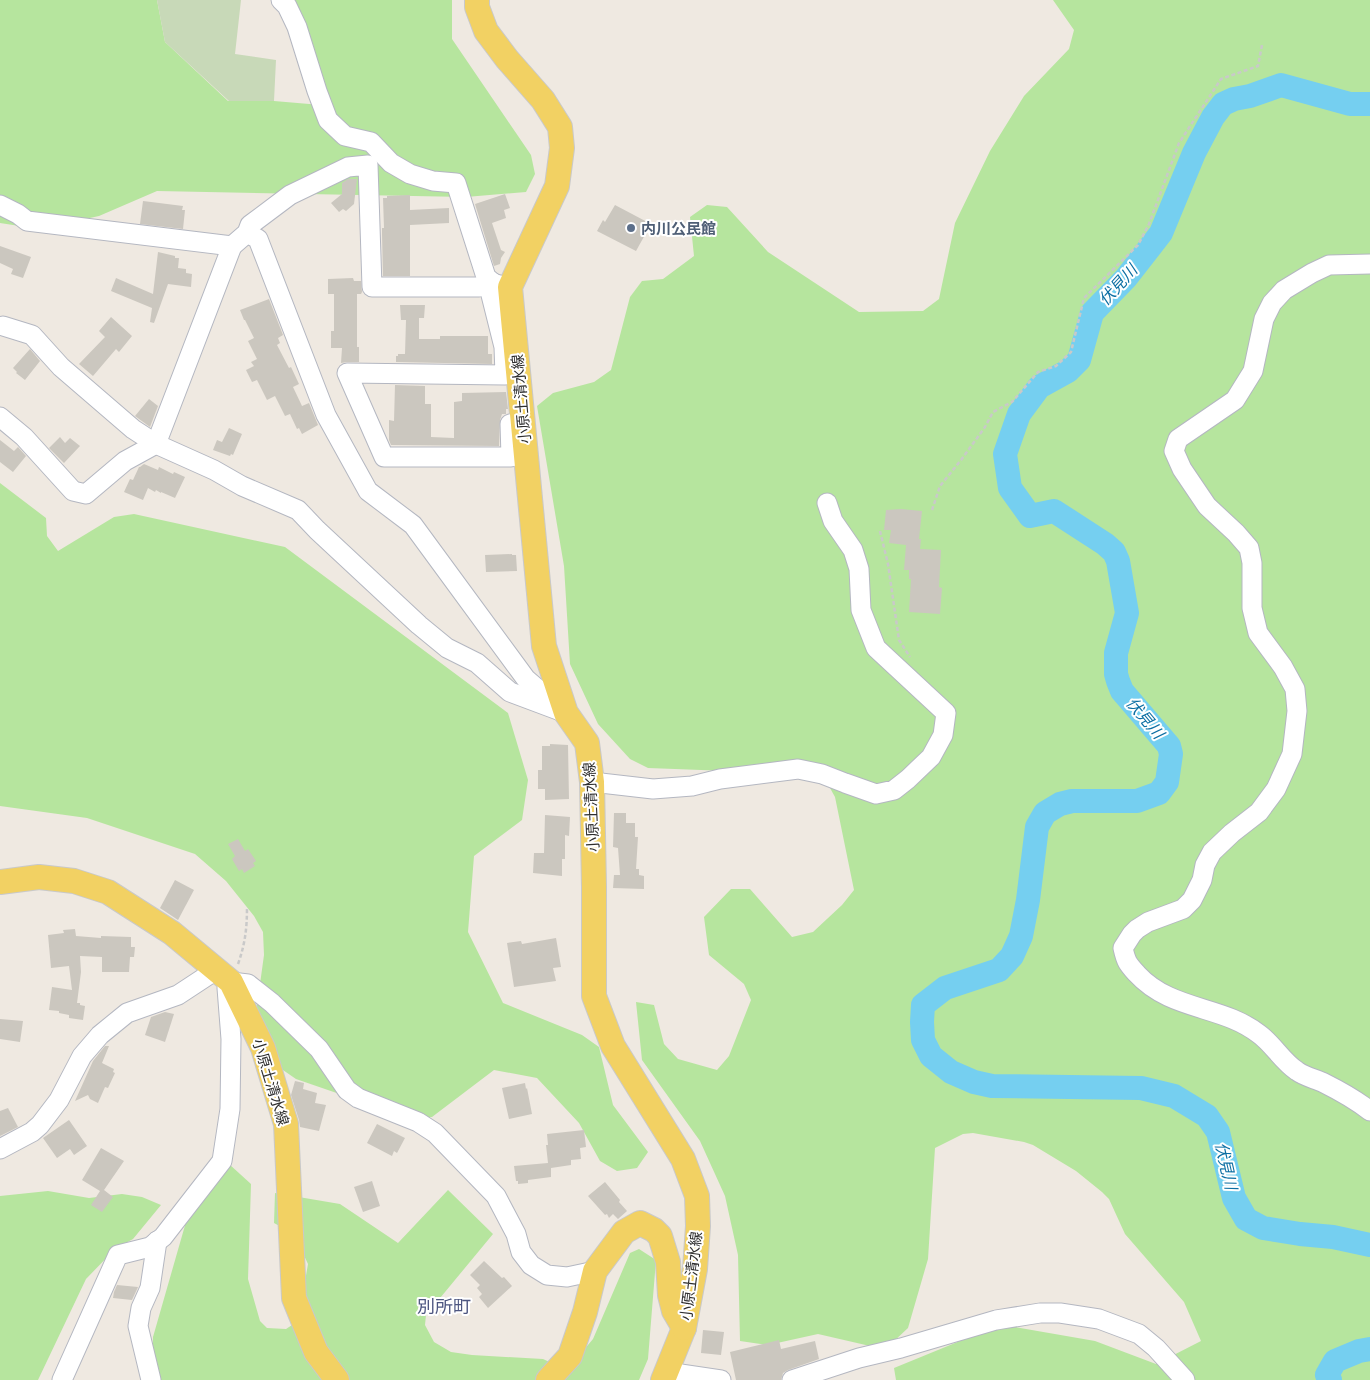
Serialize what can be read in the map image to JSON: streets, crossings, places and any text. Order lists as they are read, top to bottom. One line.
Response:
{"streets":{"main road":["小原土清水線"]},"districts":["別所町"],"water":["伏見川"],"places":["内川公民館"]}
